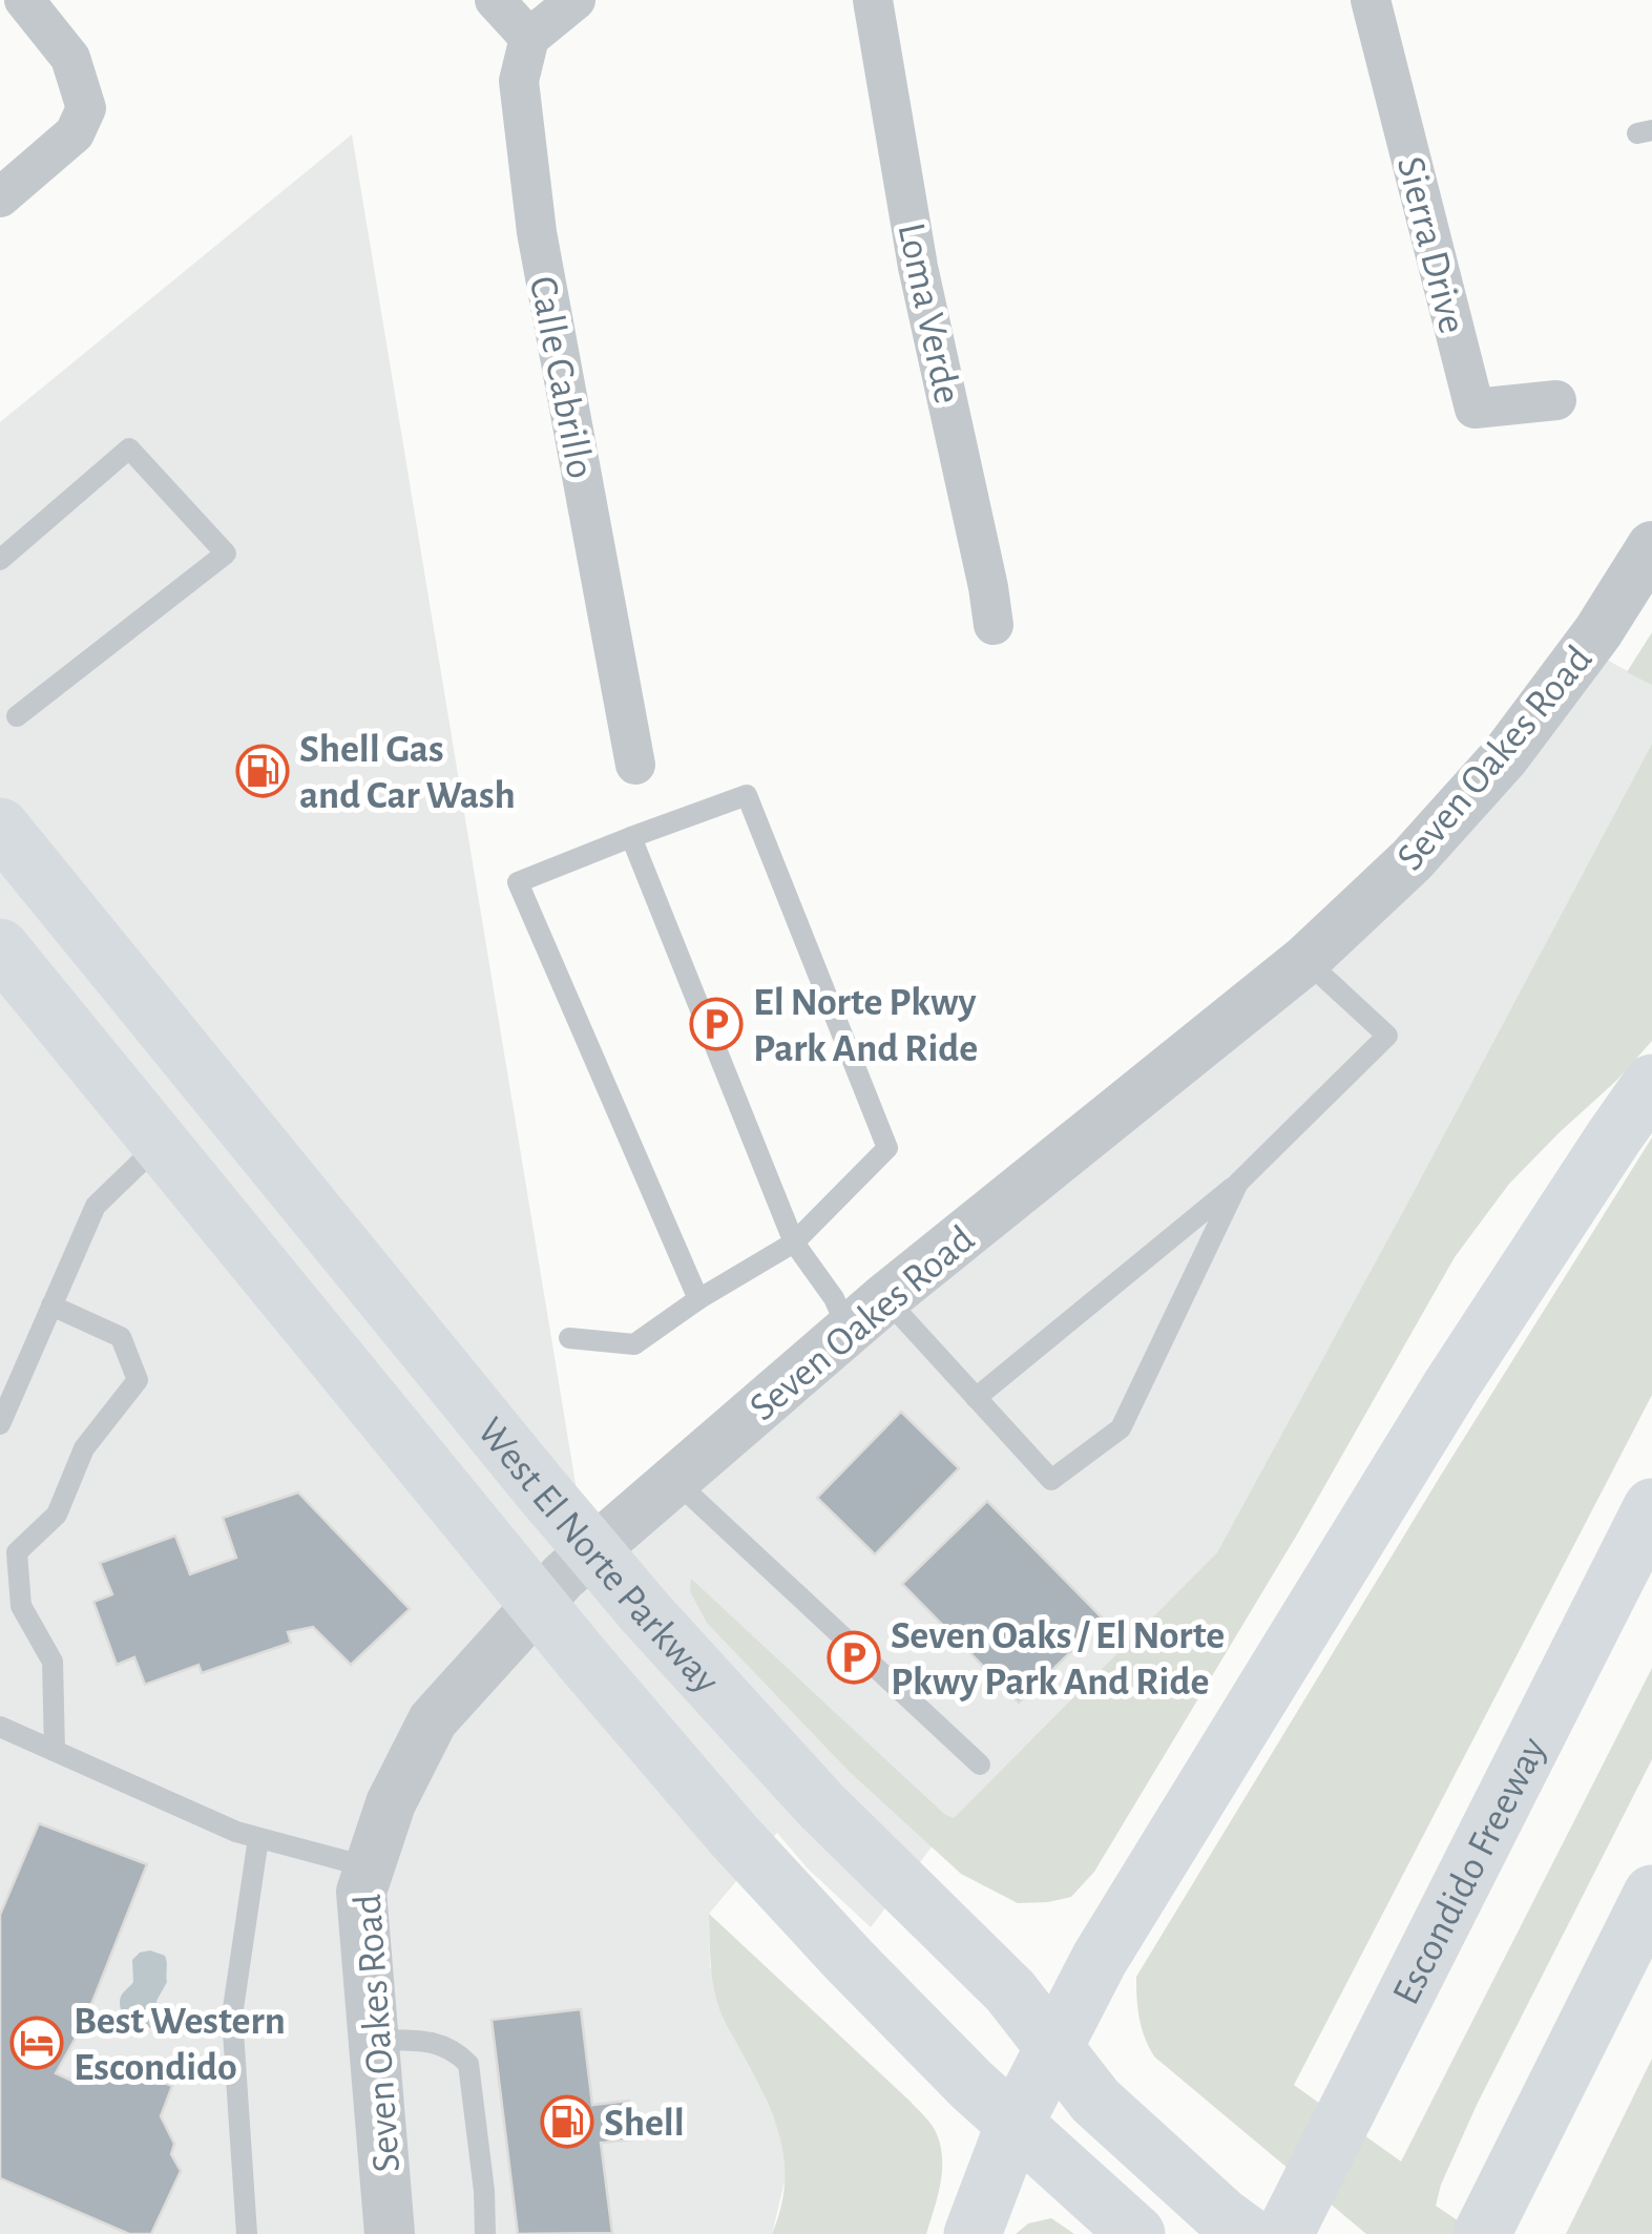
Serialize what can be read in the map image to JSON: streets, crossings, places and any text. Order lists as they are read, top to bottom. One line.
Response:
{"streets":{"main road":["West El Norte Parkway","Escondido Freeway"],"street":["Sierra Drive","Loma Verde","Calle Cabrillo","Seven Oakes Road"]},"crossings":[["Seven Oakes Road","West El Norte Parkway"]],"places":{"fuel station":["Shell Gas and Car Wash","Shell"],"parking":["El Norte Pkwy Park And Ride","Seven Oaks / El Norte Pkwy Park And Ride"],"hotel":["Best Western Escondido"]}}
